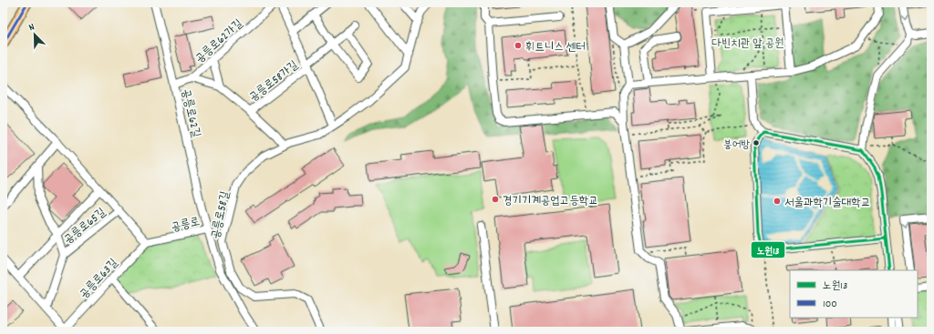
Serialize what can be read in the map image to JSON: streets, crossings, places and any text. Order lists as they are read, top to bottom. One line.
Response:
{"streets":{"street":["공릉로62가길","공릉로58가길","공릉로62길","공릉로58길","공릉로","공릉로65길","공릉로63길"]},"crossings":[["공릉로62가길","공릉로58가길"],["공릉로62가길","공릉로62길"],["공릉로58가길","공릉로58길"],["공릉로62길","공릉로"],["공릉로","공릉로63길"]],"parks":["다빈치관 앞 공원"],"places":["휘트니스 센터","붕어방","경기기계공업고등학교","서울과학기술대학교"],"lines":["transit line 100","transit line 노원13"],"legend":["노원13","100"],"north":"top left"}
